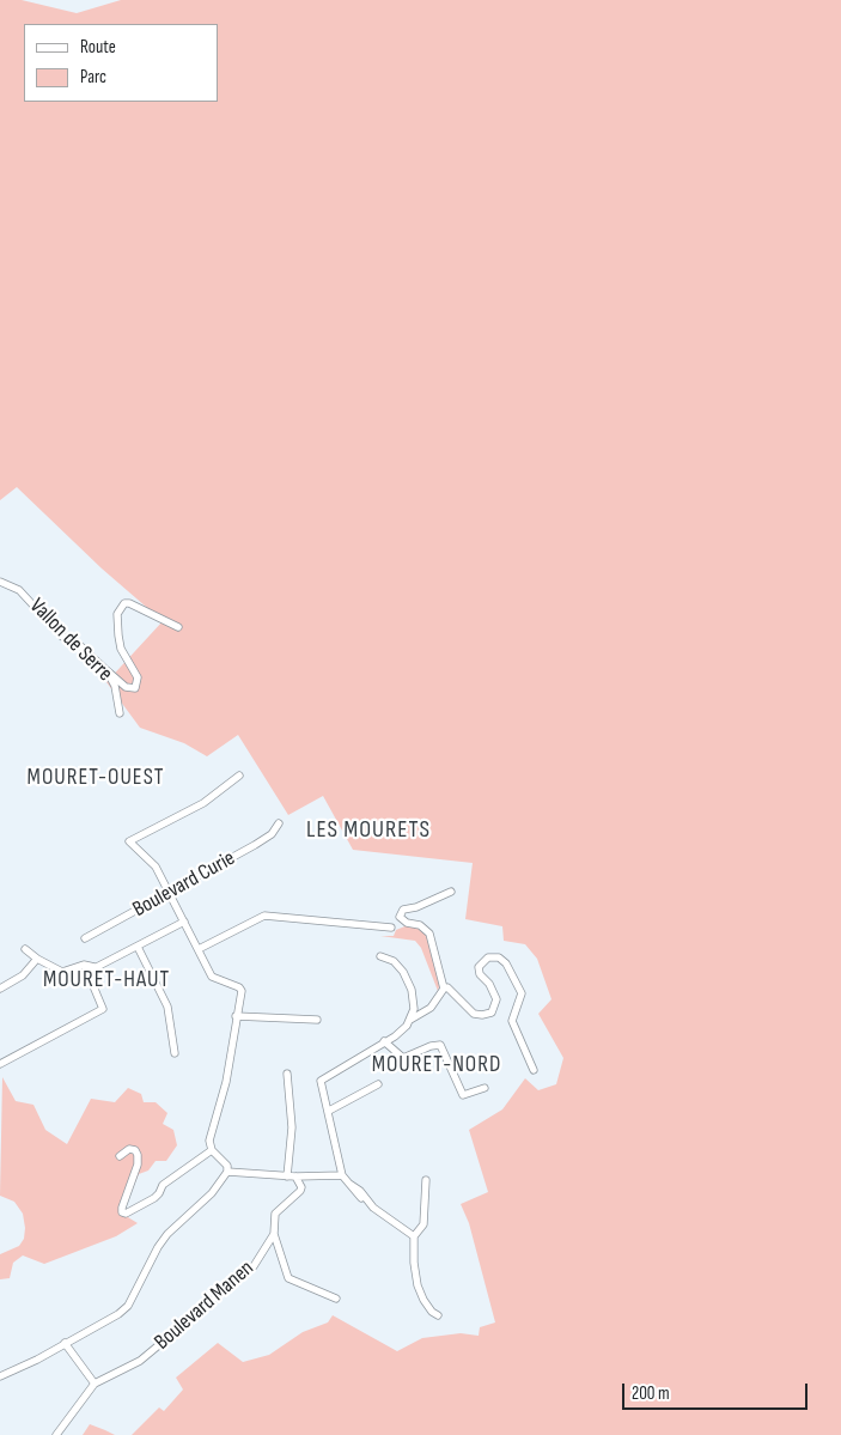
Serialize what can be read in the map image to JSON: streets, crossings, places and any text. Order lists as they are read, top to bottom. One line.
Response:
{"streets":{"street":["Vallon de Serre","Boulevard Curie","Boulevard Manen"]},"districts":["MOURET-OUEST","LES MOURETS","MOURET-HAUT","MOURET-NORD"],"legend":["Route","Parc"],"scale_bar":"200 m"}
